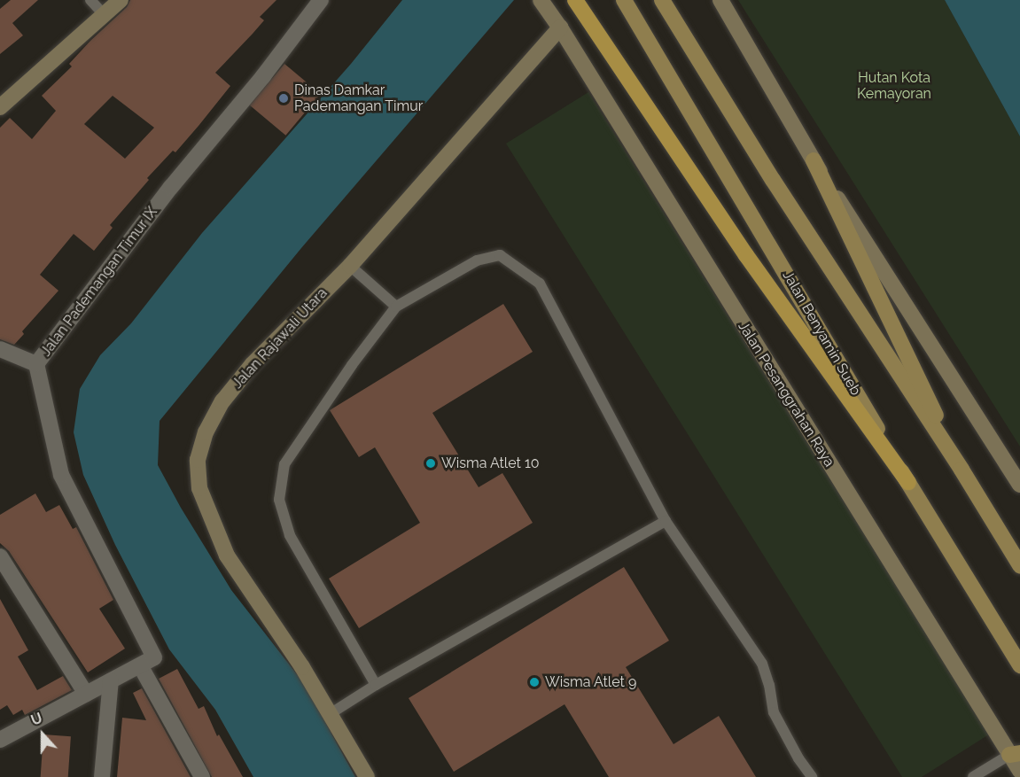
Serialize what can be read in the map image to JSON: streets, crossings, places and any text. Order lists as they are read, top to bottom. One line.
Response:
{"streets":{"main road":["Jalan Benyamin Sueb","Jalan Rajawali Utara","Jalan Pesanggrahan Raya"],"street":["Jalan Pademangan Timur IX"]},"crossings":[["Jalan Rajawali Utara","Jalan Pesanggrahan Raya"]],"parks":["Hutan Kota Kemayoran"],"places":["Dinas Damkar Pademangan Timur","Wisma Atlet 10","Wisma Atlet 9"],"north":"top"}
